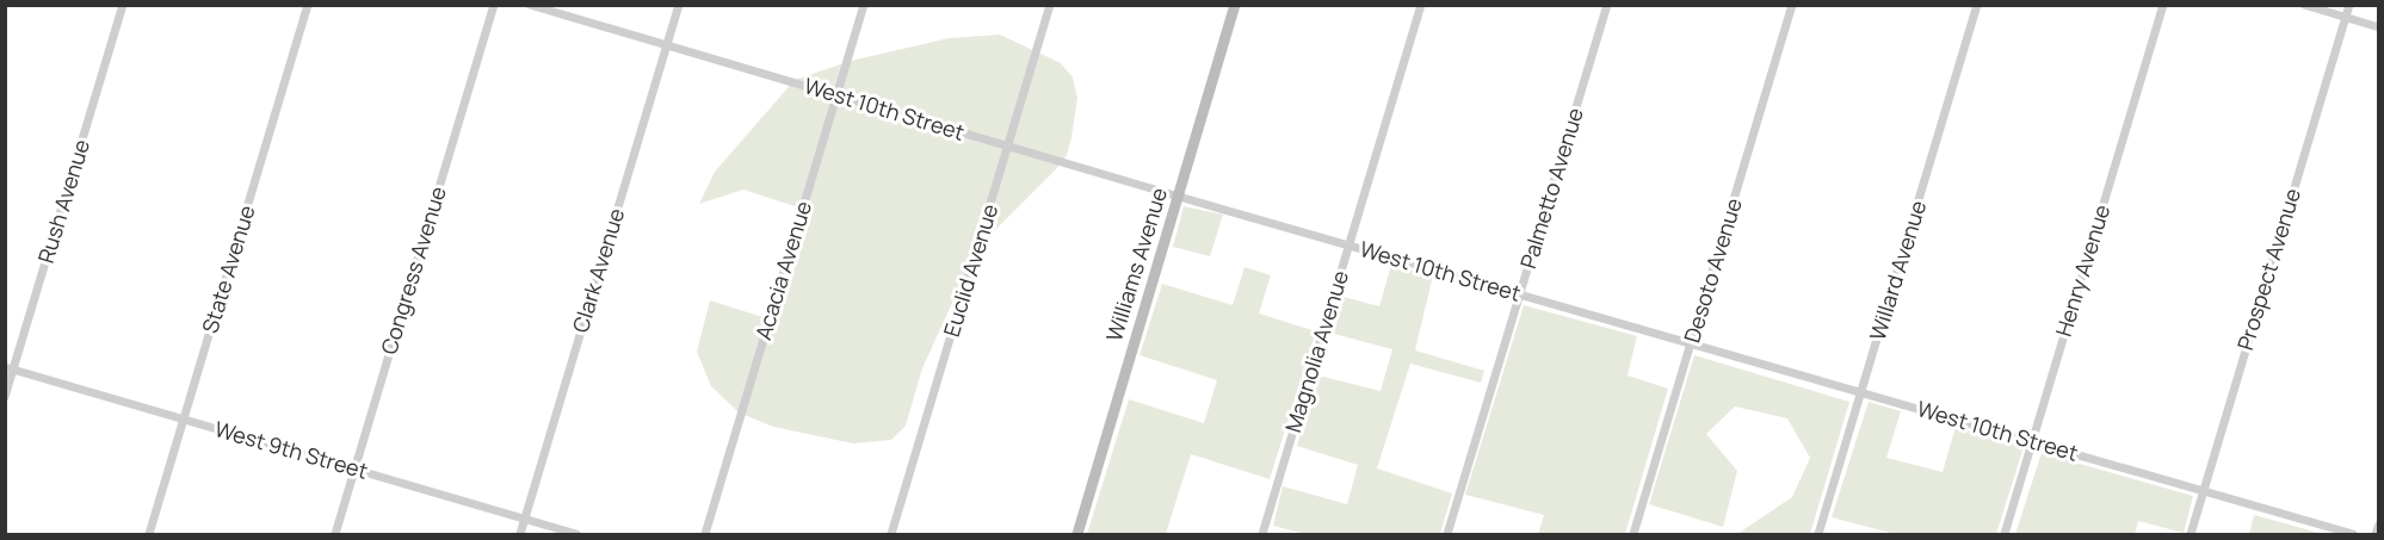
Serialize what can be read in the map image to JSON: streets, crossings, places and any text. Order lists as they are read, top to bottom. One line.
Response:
{"streets":{"street":["West 10th Street","Palmetto Avenue","Rush Avenue","Williams Avenue","State Avenue","Prospect Avenue","Congress Avenue","Clark Avenue","Acacia Avenue","Euclid Avenue","Desoto Avenue","Willard Avenue","Henry Avenue","Magnolia Avenue","West 9th Street"]},"crossings":[["West 10th Street","Palmetto Avenue"],["West 10th Street","Williams Avenue"],["West 10th Street","Prospect Avenue"],["West 10th Street","Clark Avenue"],["West 10th Street","Acacia Avenue"],["West 10th Street","Euclid Avenue"],["West 10th Street","Desoto Avenue"],["West 10th Street","Willard Avenue"],["West 10th Street","Henry Avenue"],["West 10th Street","Magnolia Avenue"],["Rush Avenue","West 9th Street"],["State Avenue","West 9th Street"],["Congress Avenue","West 9th Street"],["Clark Avenue","West 9th Street"]]}
